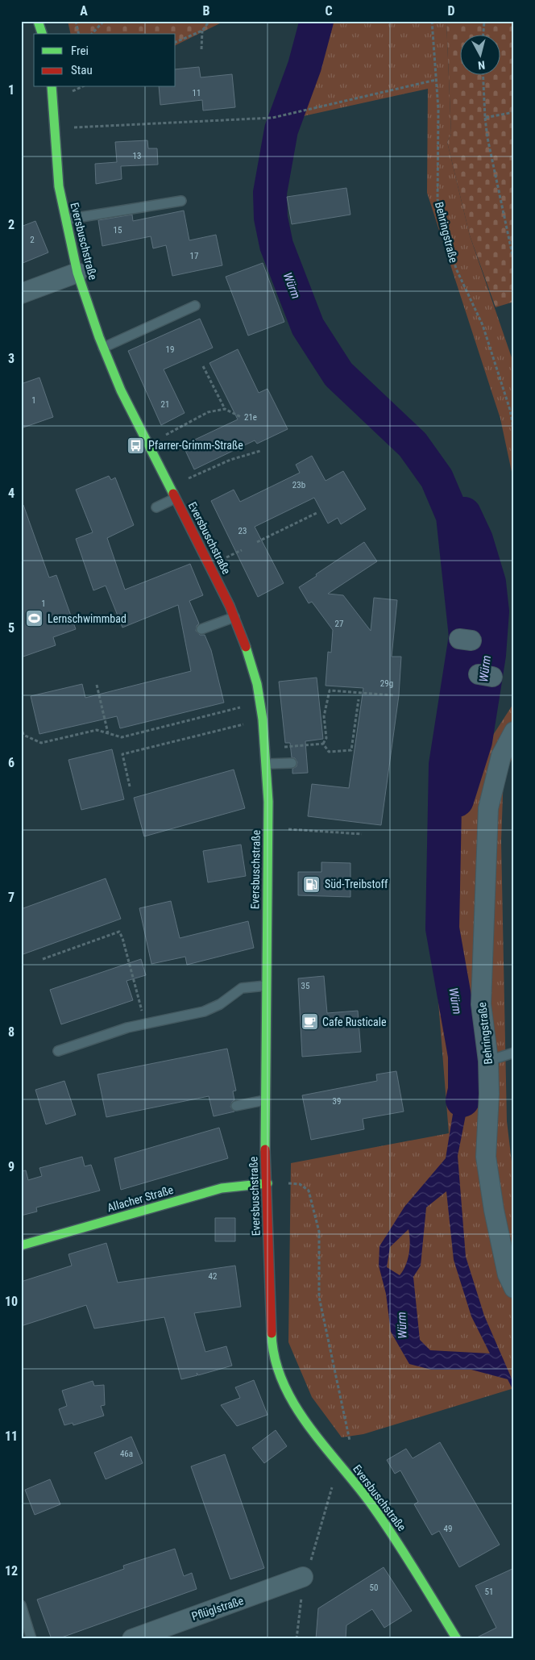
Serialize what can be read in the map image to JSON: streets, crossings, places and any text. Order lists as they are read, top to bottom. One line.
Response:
{"streets":{"main road":["Eversbuschstraße","Allacher Straße"],"street":["Behringstraße","Pflüglstraße"]},"crossings":[["Eversbuschstraße","Allacher Straße"]],"water":["Würm"],"places":{"bus stop":["Pfarrer-Grimm-Straße"],"sports":["Lernschwimmbad"],"fuel station":["Süd-Treibstoff"],"cafe":["Cafe Rusticale"]},"house_numbers":["11","13","15","2","17","19","1","21","21e","23b","23","1","27","29g","35","39","42","46a","49","50","51"],"legend":["Frei","Stau"],"north":"bottom","grid":{"columns":["A","B","C","D"],"rows":["1","2","3","4","5","6","7","8","9","10","11","12"]}}
